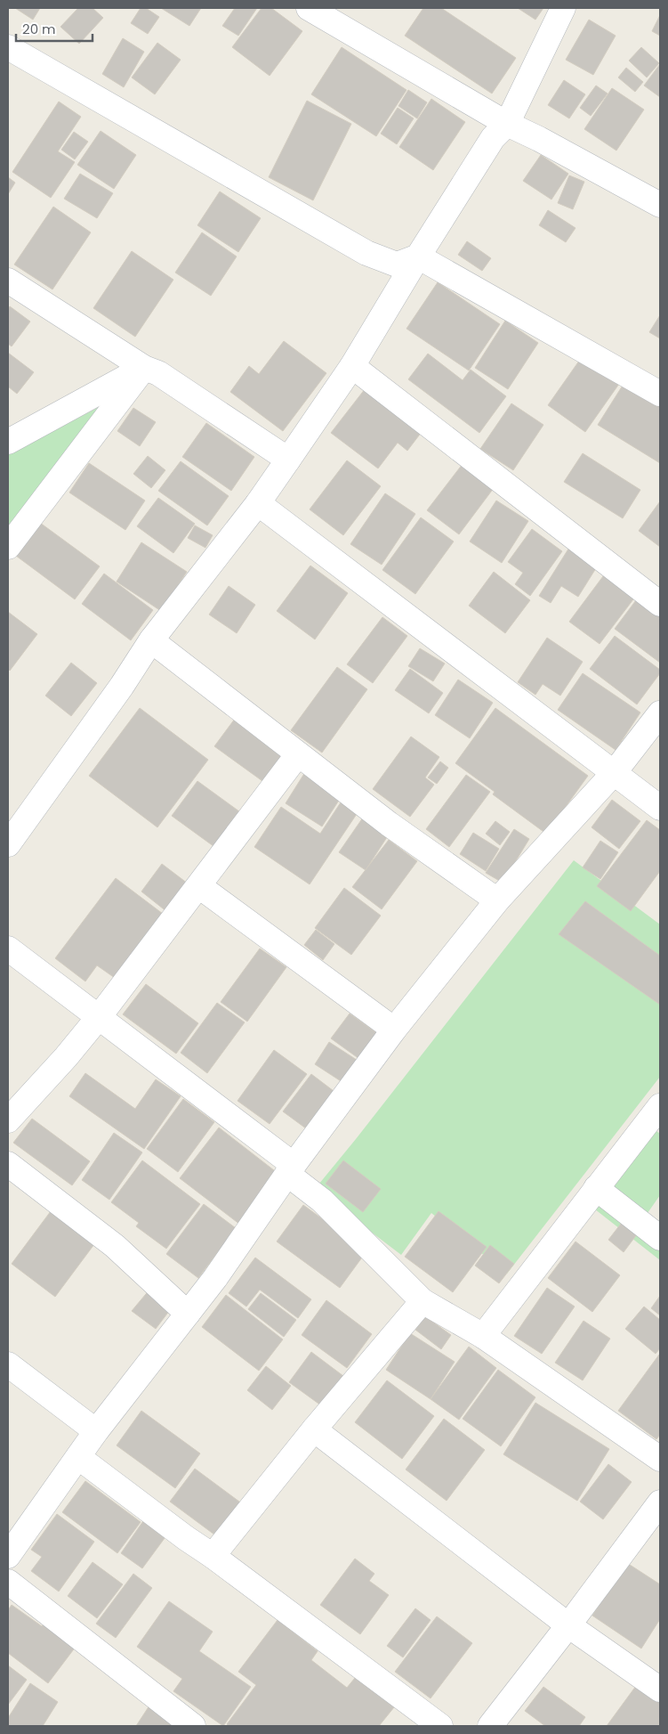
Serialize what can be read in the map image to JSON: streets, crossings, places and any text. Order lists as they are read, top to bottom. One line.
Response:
{"scale_bar":"20 m"}
